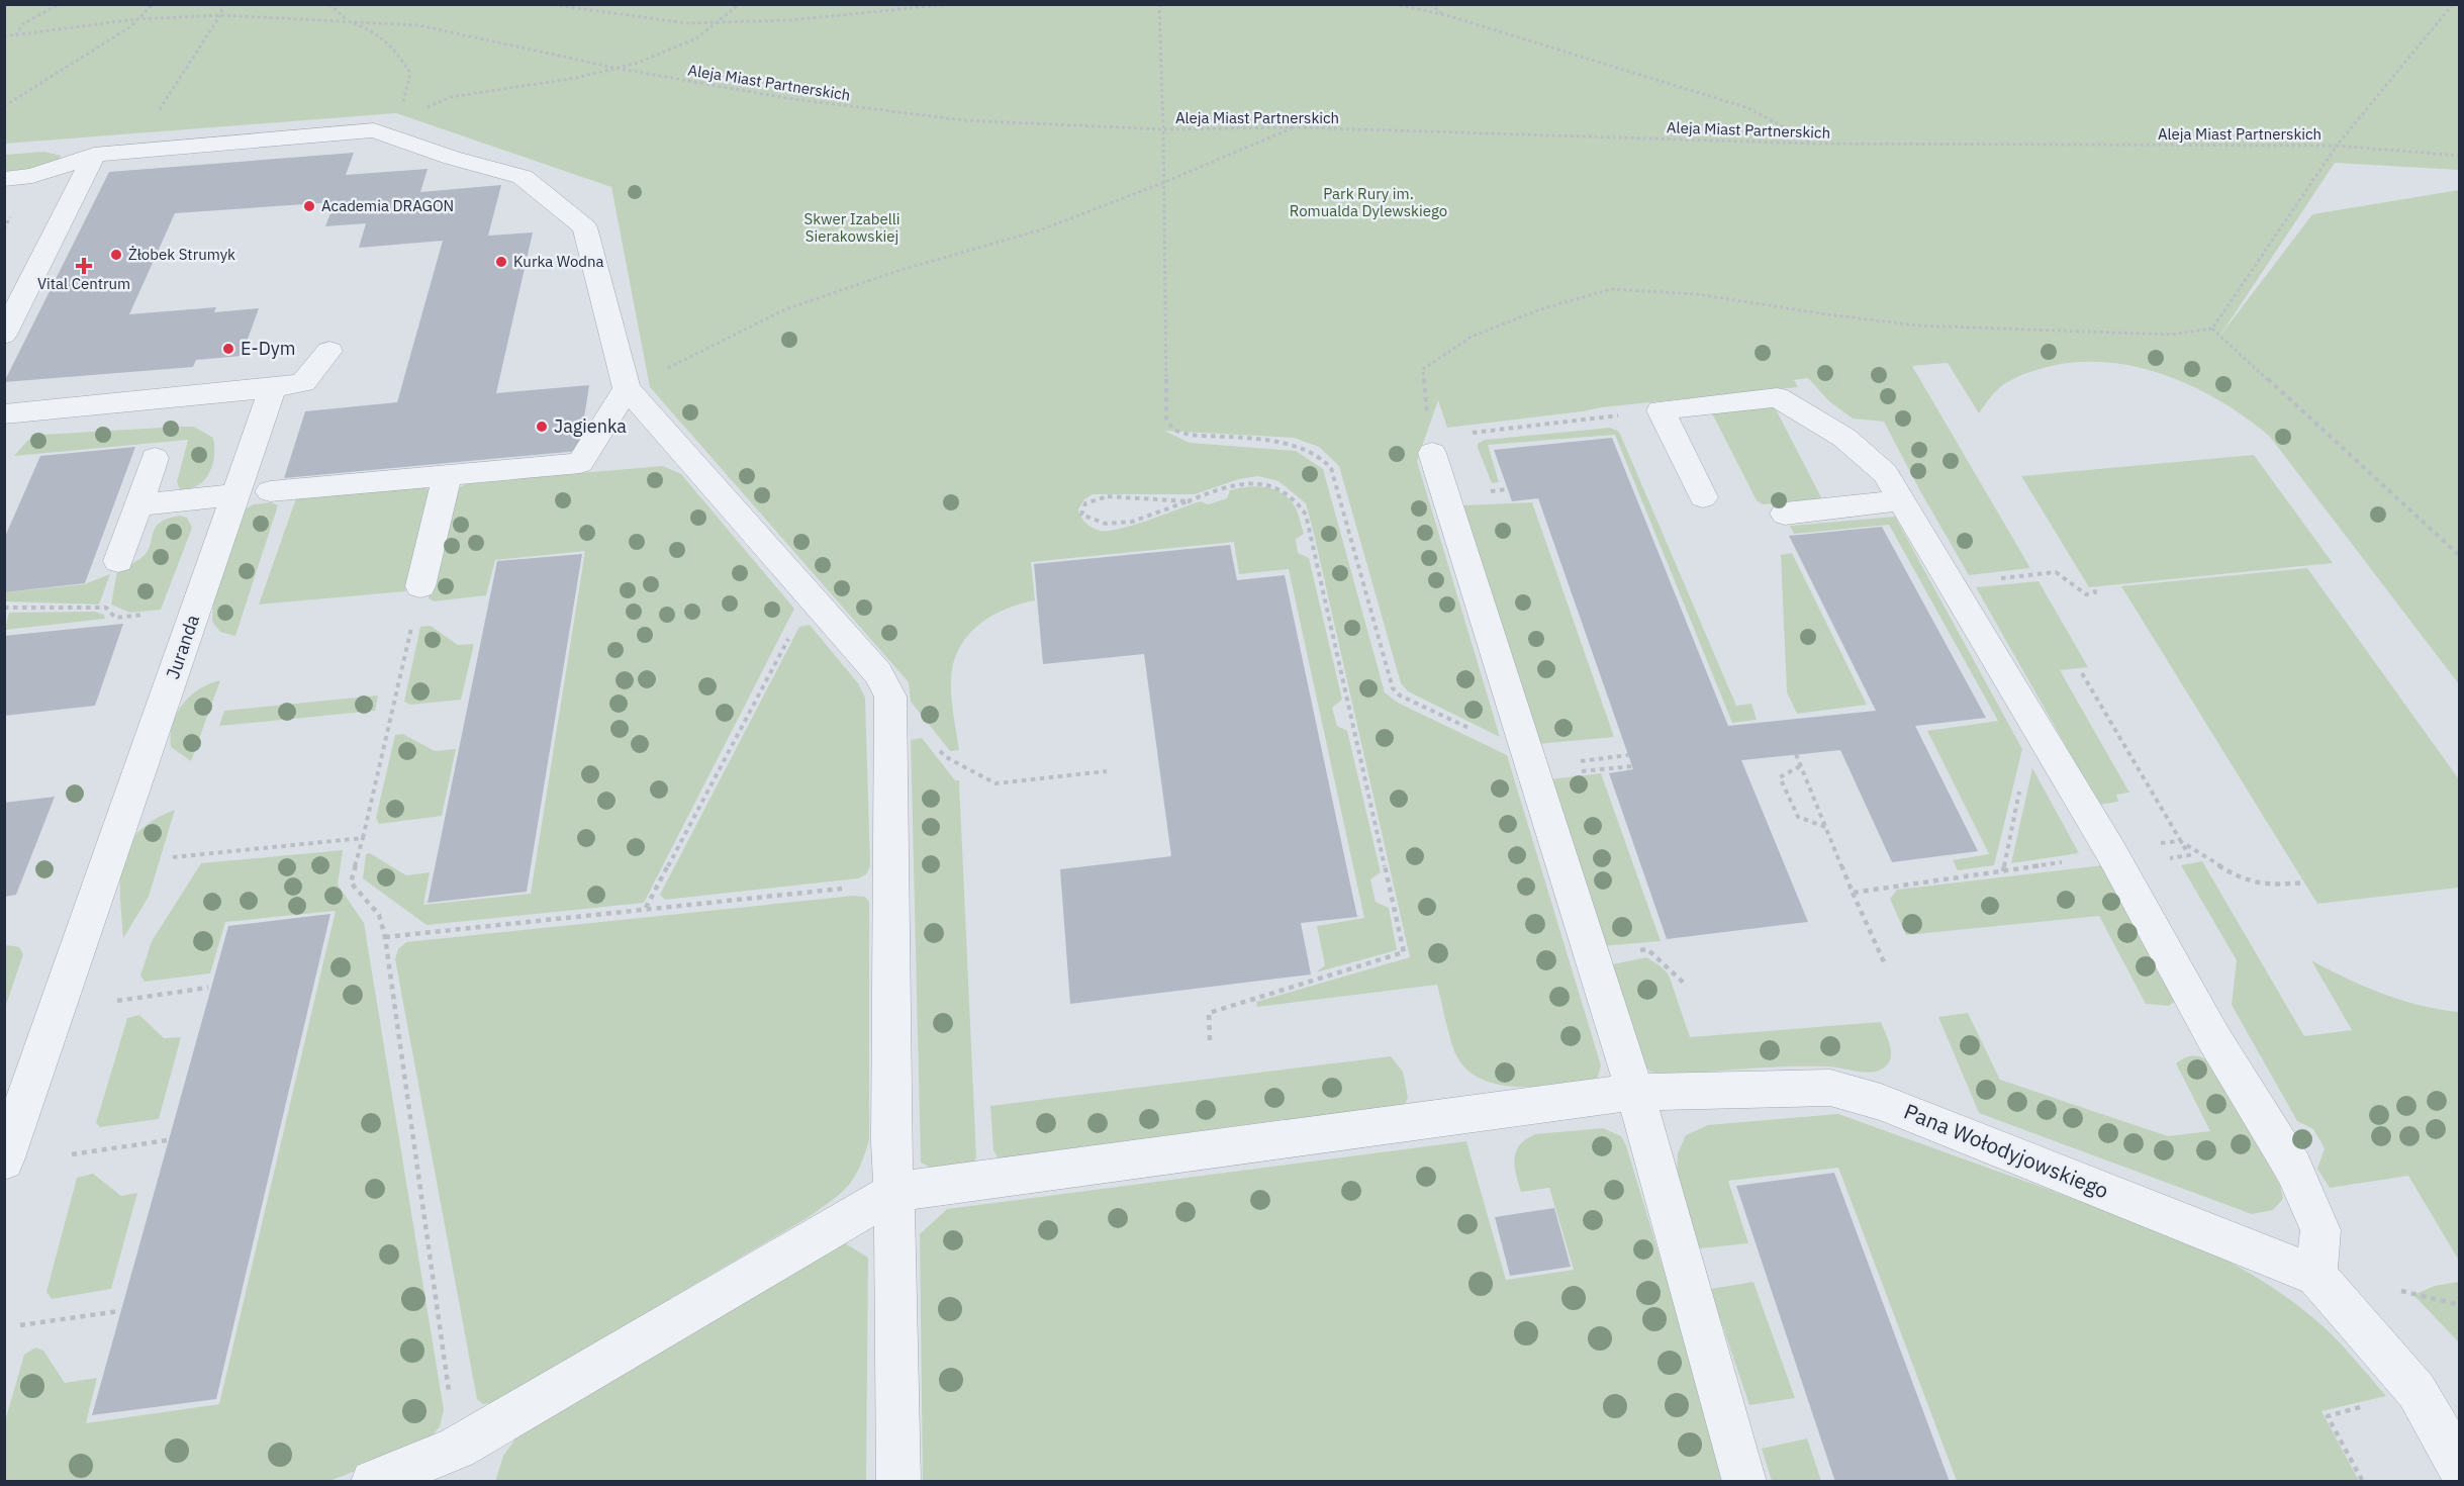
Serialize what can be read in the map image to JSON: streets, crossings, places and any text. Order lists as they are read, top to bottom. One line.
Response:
{"streets":{"street":["Juranda","Pana Wołodyjowskiego"],"path":["Aleja Miast Partnerskich"]},"parks":["Park Rury im. Romualda Dylewskiego","Skwer Izabelli Sierakowskiej"],"places":{"other":["Academia DRAGON","Żłobek Strumyk","Kurka Wodna","E-Dym","Jagienka"],"health":["Vital Centrum"]}}
